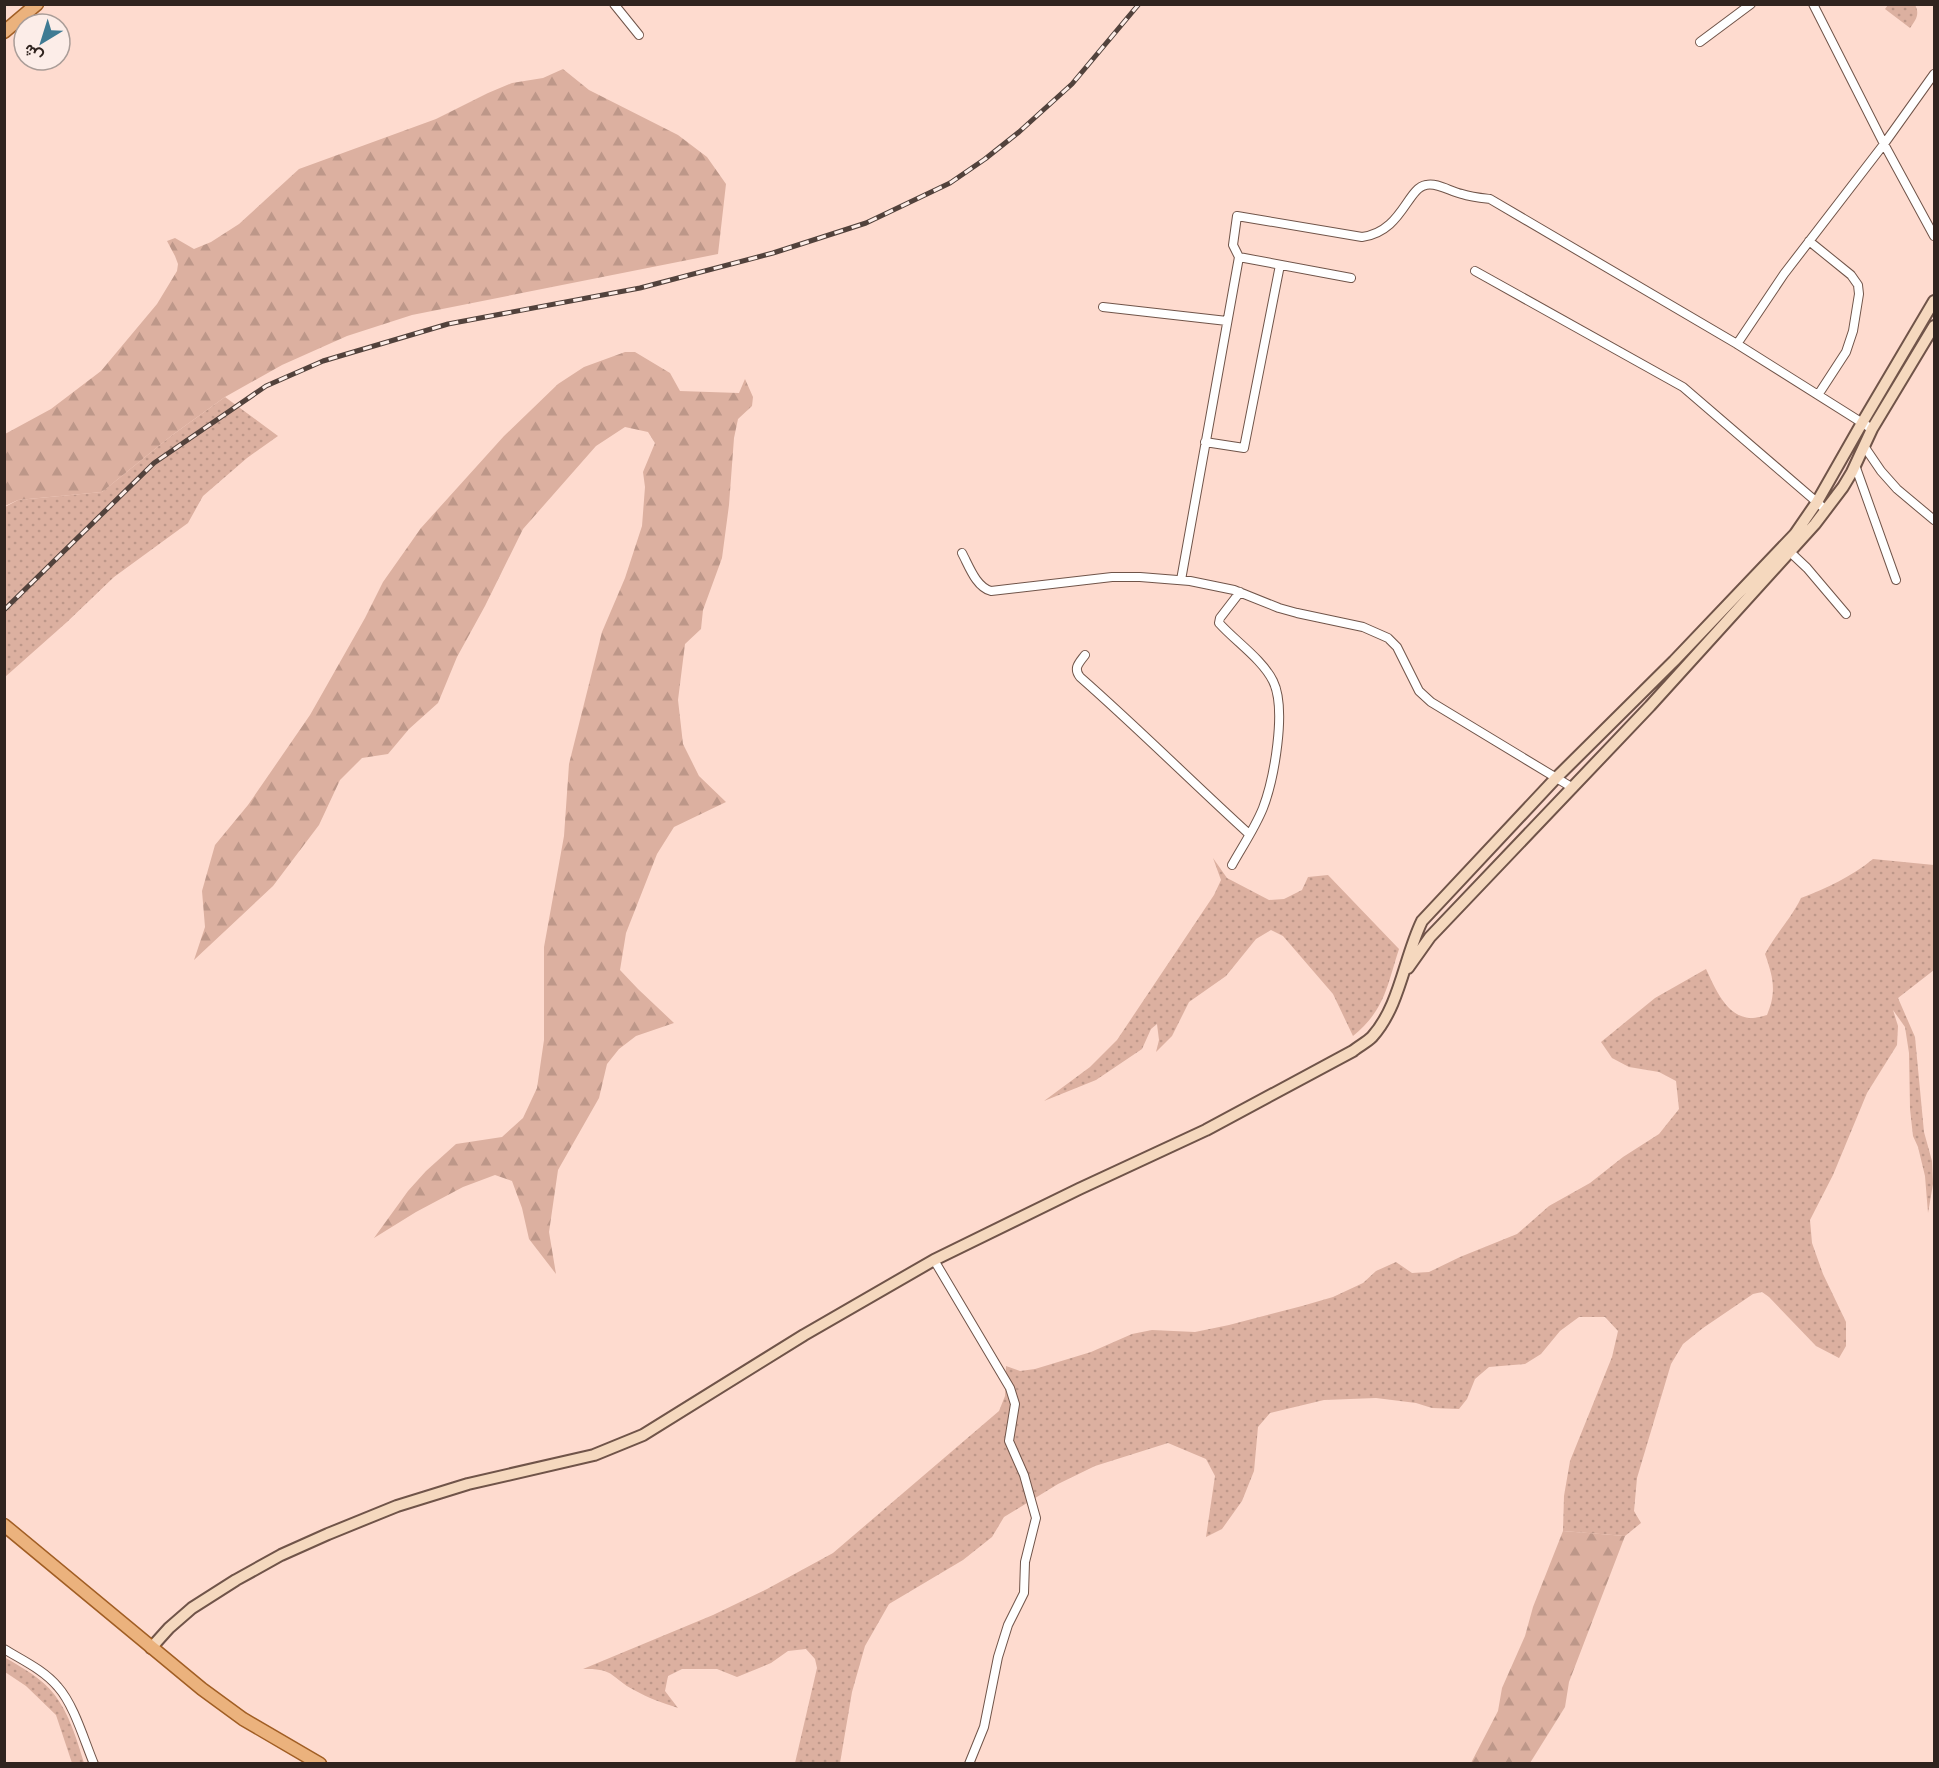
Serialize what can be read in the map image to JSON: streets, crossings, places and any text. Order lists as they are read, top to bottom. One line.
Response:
{"north":"bottom left"}
